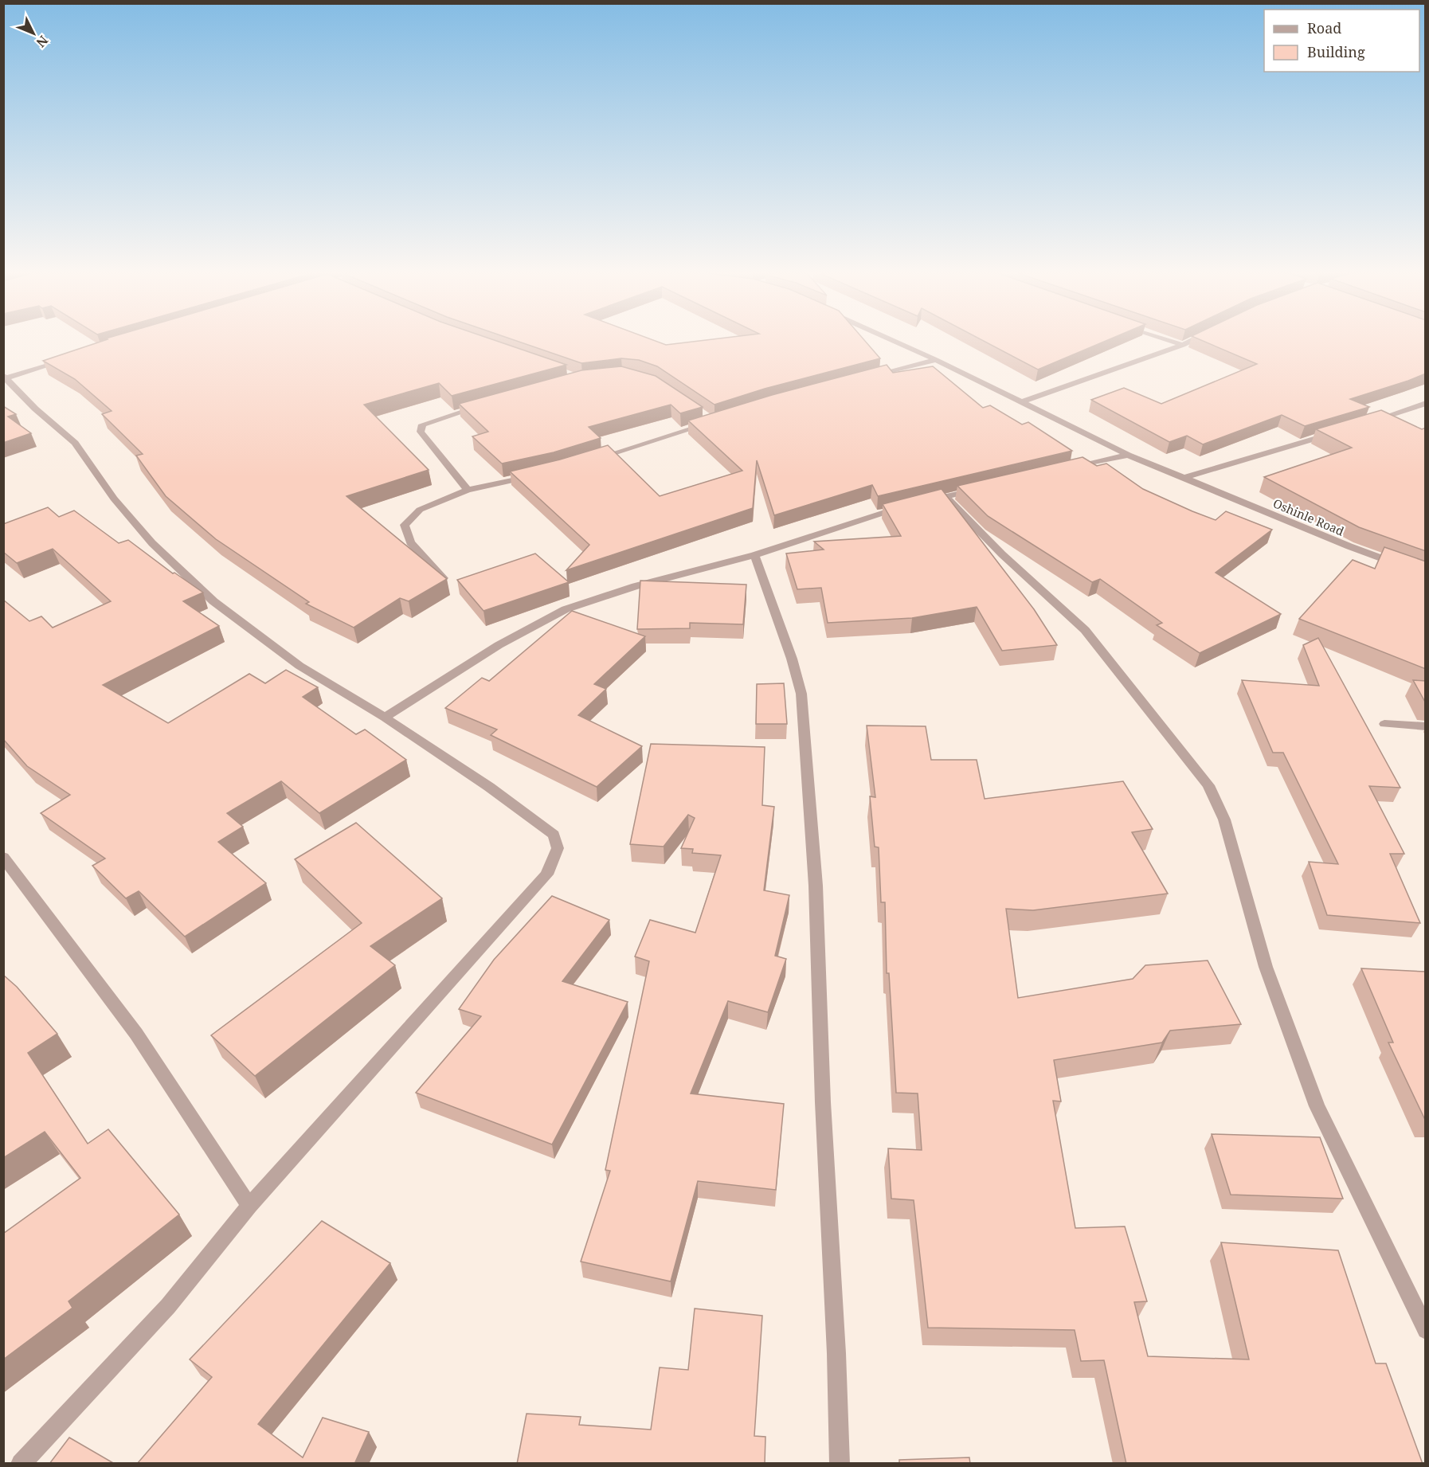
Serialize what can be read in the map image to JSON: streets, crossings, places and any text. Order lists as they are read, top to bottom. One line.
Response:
{"streets":{"street":["Oshinle Road"]},"legend":["Road","Building"],"north":"bottom right"}
